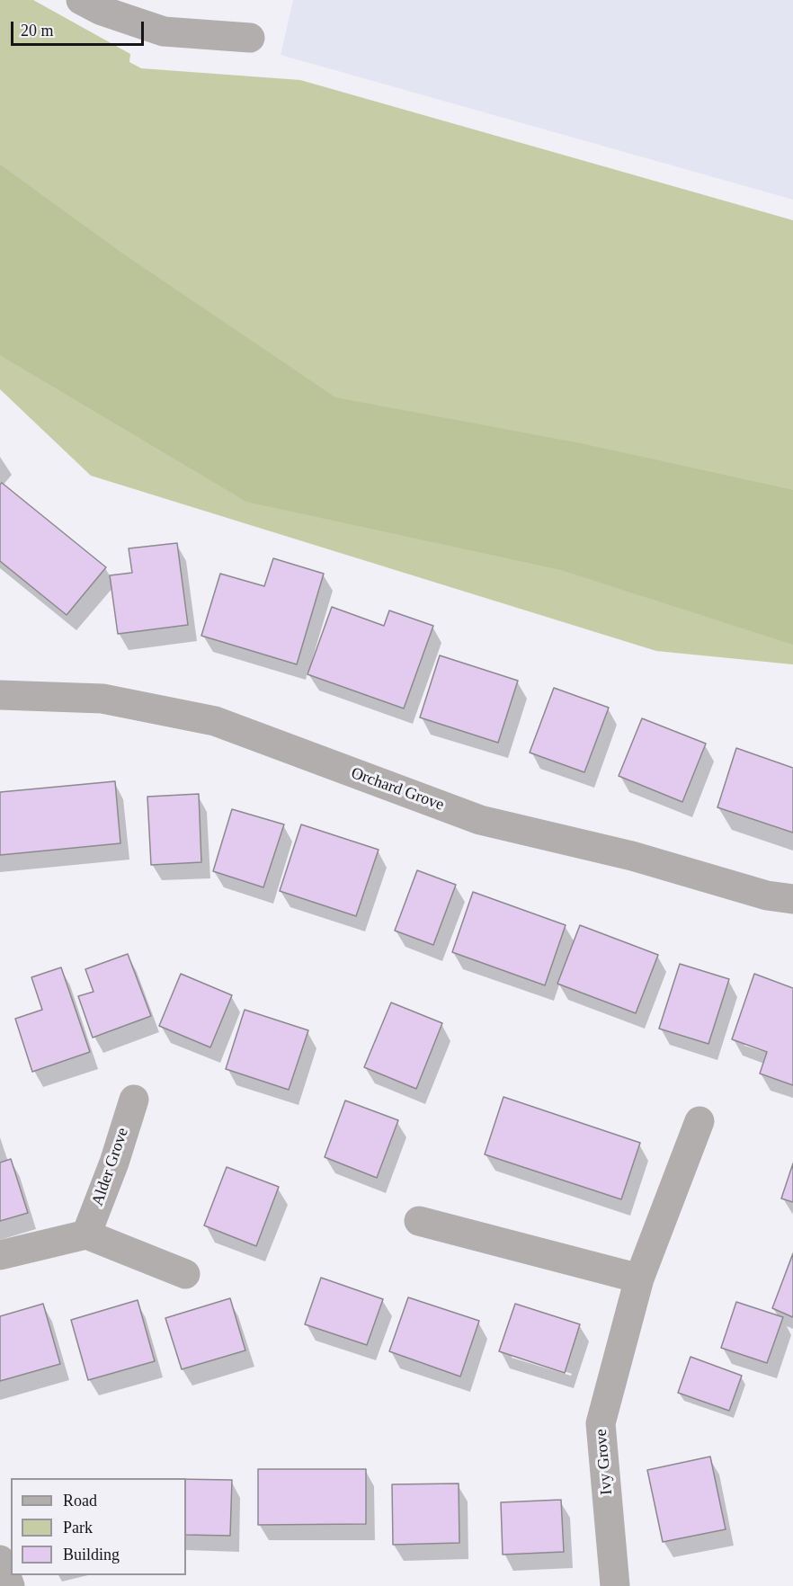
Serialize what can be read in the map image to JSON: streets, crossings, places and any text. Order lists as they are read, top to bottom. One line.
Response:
{"streets":{"street":["Orchard Grove","Alder Grove","Ivy Grove"]},"legend":["Road","Park","Building"],"scale_bar":"20 m"}
